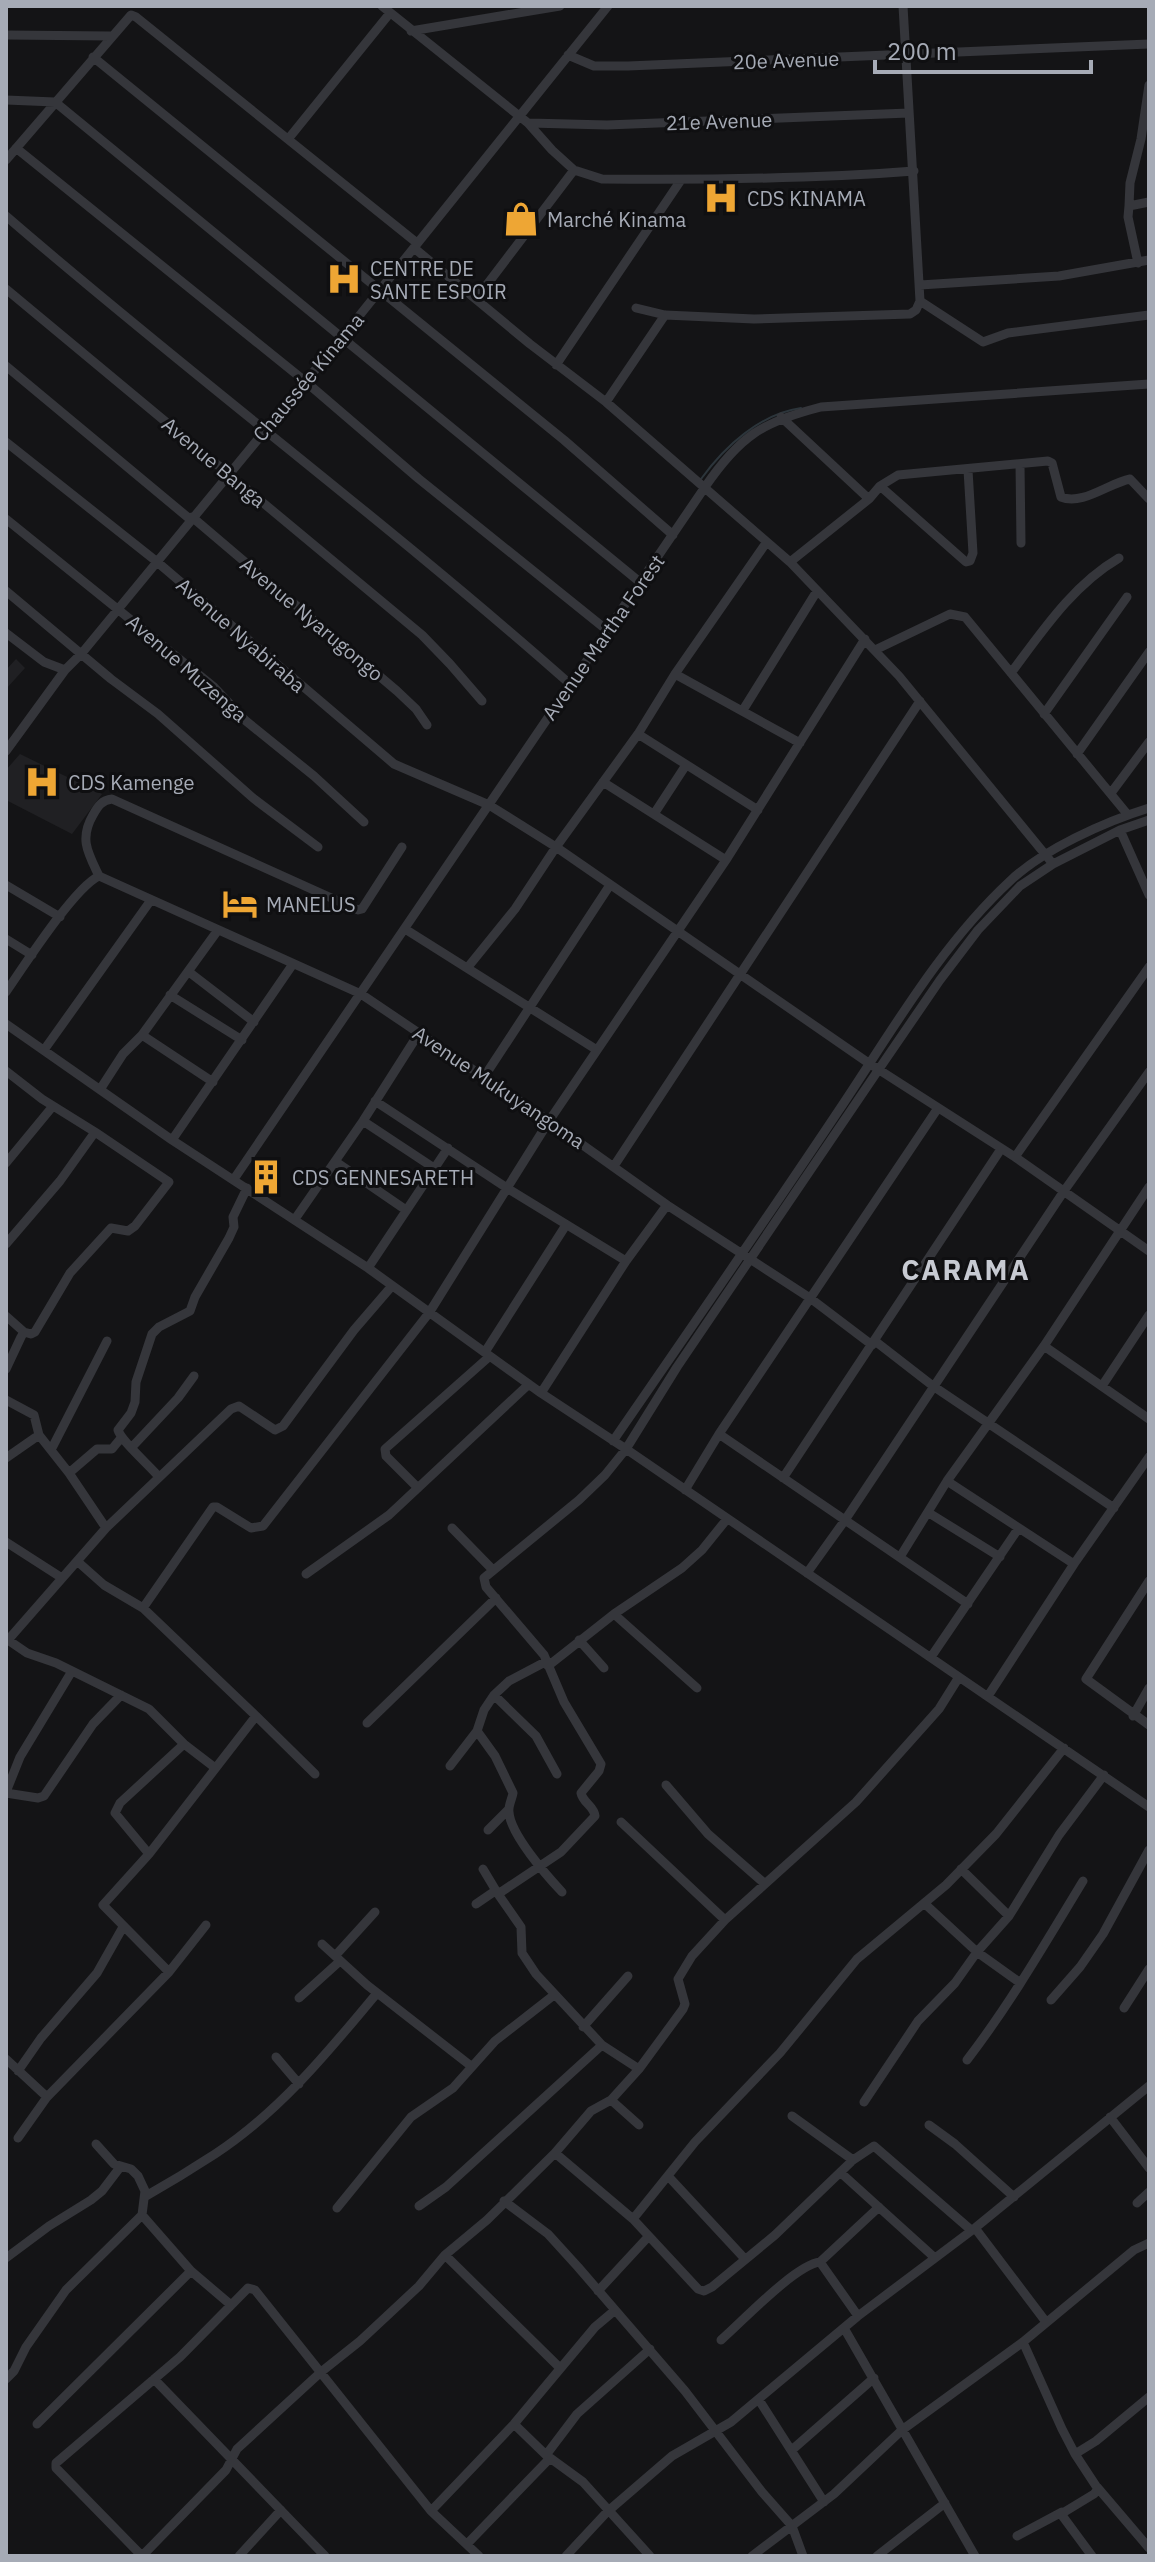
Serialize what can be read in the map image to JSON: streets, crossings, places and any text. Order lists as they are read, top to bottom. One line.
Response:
{"streets":{"street":["20e Avenue","21e Avenue","Chaussée Kinama","Avenue Banga","Avenue Nyarugongo","Avenue Nyabiraba","Avenue Martha Forest","Avenue Muzenga","Avenue Mukuyangoma"]},"crossings":[["20e Avenue","Chaussée Kinama"],["Chaussée Kinama","Avenue Banga"],["Chaussée Kinama","Avenue Nyarugongo"],["Chaussée Kinama","Avenue Nyabiraba"],["Chaussée Kinama","Avenue Muzenga"],["Avenue Nyabiraba","Avenue Martha Forest"],["Avenue Martha Forest","Avenue Mukuyangoma"]],"districts":["CARAMA"],"places":{"hospital":["CDS KINAMA","CENTRE DE SANTE ESPOIR","CDS Kamenge"],"shop":["Marché Kinama"],"hotel":["MANELUS"],"building":["CDS GENNESARETH"]},"scale_bar":"200 m"}
